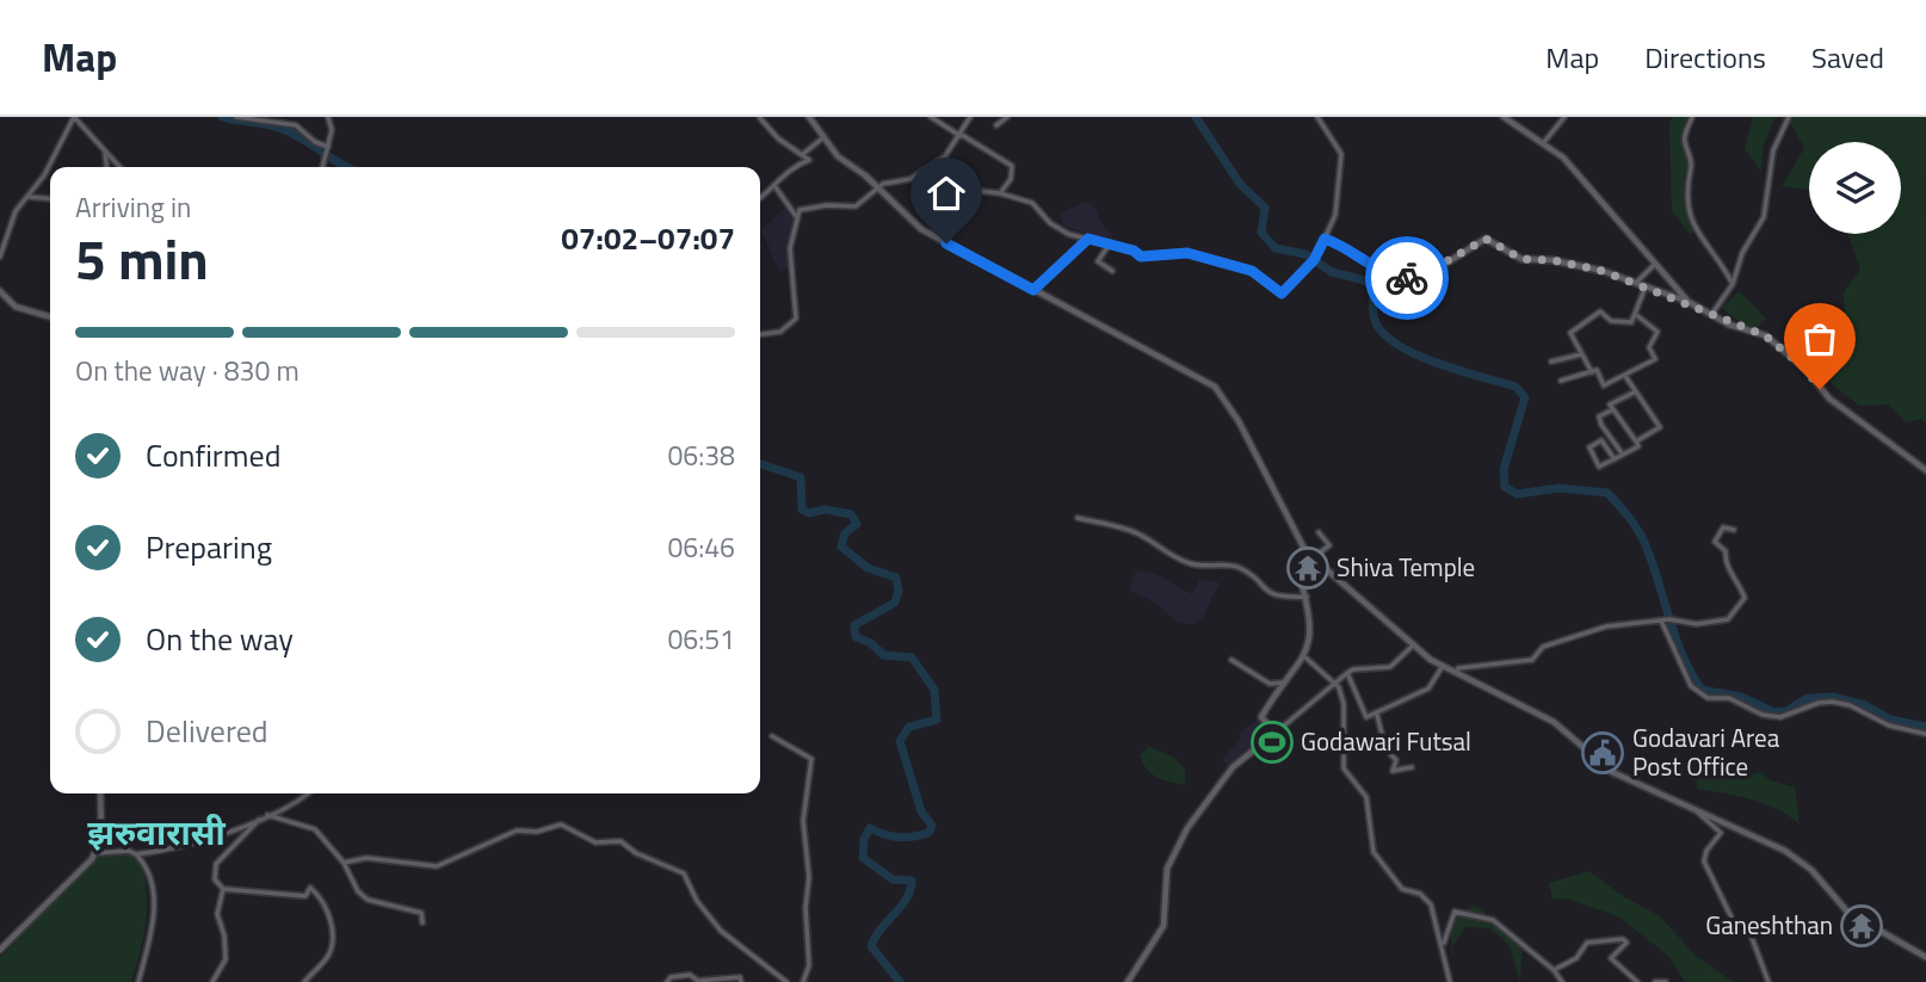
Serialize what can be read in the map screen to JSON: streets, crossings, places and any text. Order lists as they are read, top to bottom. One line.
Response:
{"districts":["झरुवारासी"],"places":{"temple":["Shiva Temple","Ganeshthan"],"sports":["Godawari Futsal"],"public building":["Godavari Area Post Office"]},"page":{"header":"Map","nav":["Map","Directions","Saved"],"heading":["5 min","Arriving in","07:02–07:07"],"bar":"On the way · 830 m","list":[["Confirmed","06:38"],["Preparing","06:46"],["On the way","06:51"],"Delivered"]}}
